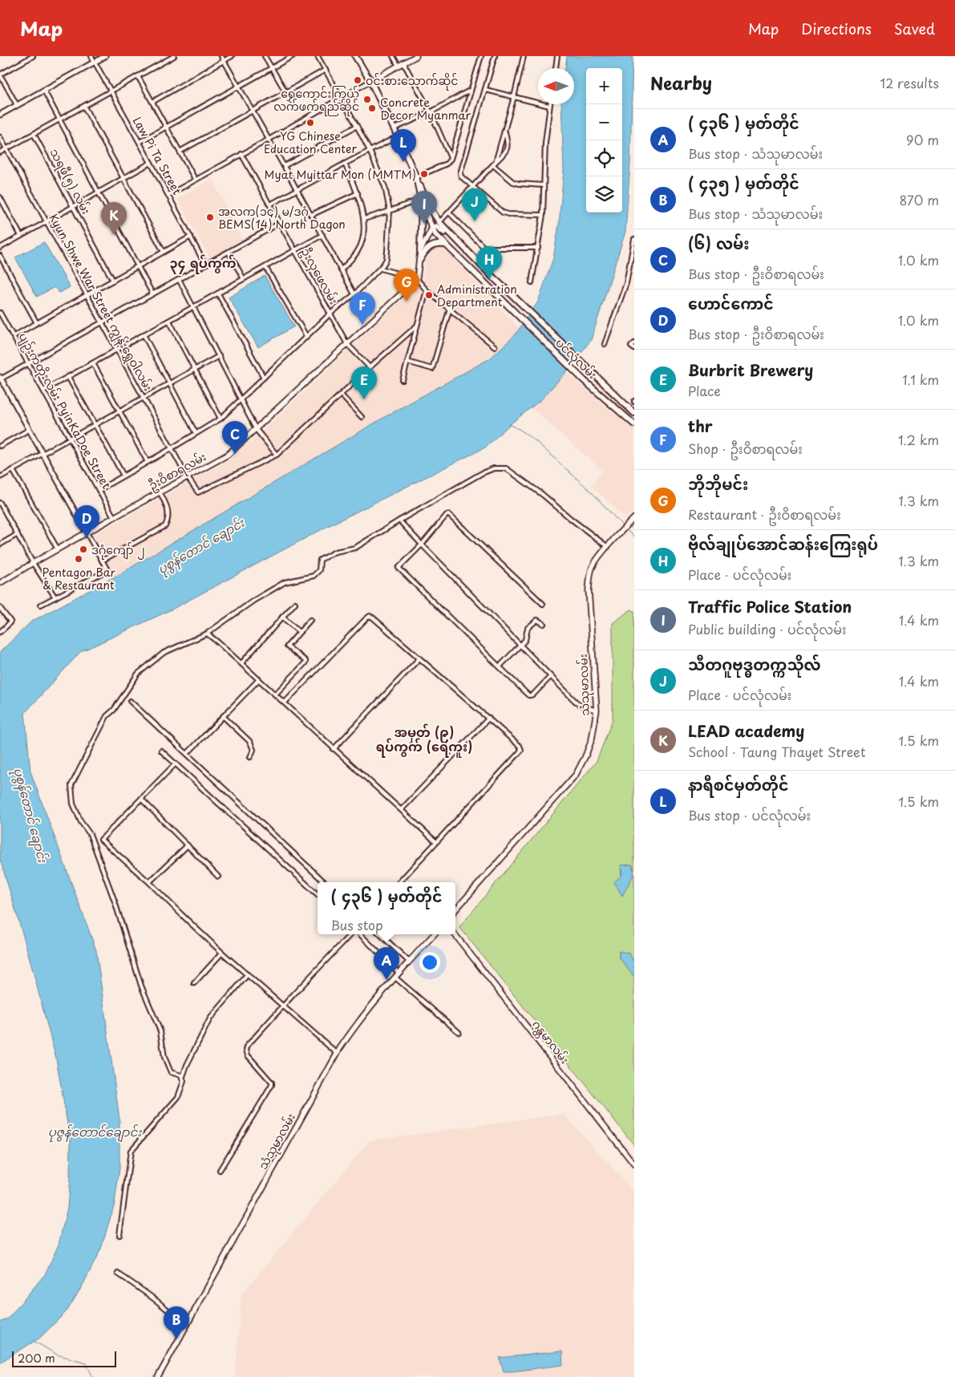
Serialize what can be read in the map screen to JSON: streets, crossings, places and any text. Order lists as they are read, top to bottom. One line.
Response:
{"streets":{"main road":["ပင်လုံလမ်း","ဦးဝိစာရလမ်း","သံသုမာလမ်း","ဂန္တမာလမ်း"],"street":["Law Pi Ta Street","သရဖီ(၅) လမ်း","ဦးလှဖေလမ်း","Kyun Shwe War Street ကျွန်းရွှေဝါလမ်း","ပျဉ်းကတိုးလမ်း PyinKaDoe Street"]},"crossings":[["ဦးလှဖေလမ်း","ဦးဝိစာရလမ်း"],["Kyun Shwe War Street ကျွန်းရွှေဝါလမ်း","ဦးဝိစာရလမ်း"],["ပျဉ်းကတိုးလမ်း PyinKaDoe Street","ဦးဝိစာရလမ်း"]],"districts":["၃၄ ရပ်ကွက်","အမှတ် (၉) ရပ်ကွက် (ရေကူး)"],"water":["ပုစွန်တောင် ချောင်း","ပုဇွန်တောင်ချောင်း"],"places":["ဝင်းစားသောက်ဆိုင်","ရွှေကောင်းကြွယ် လက်ဖက်ရည်ဆိုင်","Concrete Decor Myanmar","YG Chinese Education Center","Myat Myittar Mon (MMTM)","အလက(၁၄) မ/ဒဂုံ BEMS(14) North Dagon","Administration Department","ဒဂုံကျော် ၂","Pentagon Bar & Restaurant"],"scale_bar":"200 m","north":"left","page":{"header":"Map","nav":["Map","Directions","Saved"],"heading":["Nearby","12 results"],"map_buttons":["+","−"],"list":[{"mark":"A","name":"( ၄၃၆ ) မှတ်တိုင်","note":"Bus stop · သံသုမာလမ်း","value":"90 m"},{"mark":"B","name":"( ၄၃၅ ) မှတ်တိုင်","note":"Bus stop · သံသုမာလမ်း","value":"870 m"},{"mark":"C","name":"(၆) လမ်း","note":"Bus stop · ဦးဝိစာရလမ်း","value":"1.0 km"},{"mark":"D","name":"ဟောင်ကောင်","note":"Bus stop · ဦးဝိစာရလမ်း","value":"1.0 km"},{"mark":"E","name":"Burbrit Brewery","note":"Place","value":"1.1 km"},{"mark":"F","name":"thr","note":"Shop · ဦးဝိစာရလမ်း","value":"1.2 km"},{"mark":"G","name":"ဘိုဘိုမင်း","note":"Restaurant · ဦးဝိစာရလမ်း","value":"1.3 km"},{"mark":"H","name":"ဗိုလ်ချုပ်အောင်ဆန်းကြေးရုပ်","note":"Place · ပင်လုံလမ်း","value":"1.3 km"},{"mark":"I","name":"Traffic Police Station","note":"Public building · ပင်လုံလမ်း","value":"1.4 km"},{"mark":"J","name":"သီတဂူဗုဒ္ဓတက္ကသိုလ်","note":"Place · ပင်လုံလမ်း","value":"1.4 km"},{"mark":"K","name":"LEAD academy","note":"School · Taung Thayet Street","value":"1.5 km"},{"mark":"L","name":"နာရီစင်မှတ်တိုင်","note":"Bus stop · ပင်လုံလမ်း","value":"1.5 km"}],"pins":["L","J","I","K","H","G","F","E","C","D","A","B"],"popup":["( ၄၃၆ ) မှတ်တိုင်","Bus stop"],"scale":"200 m"}}
